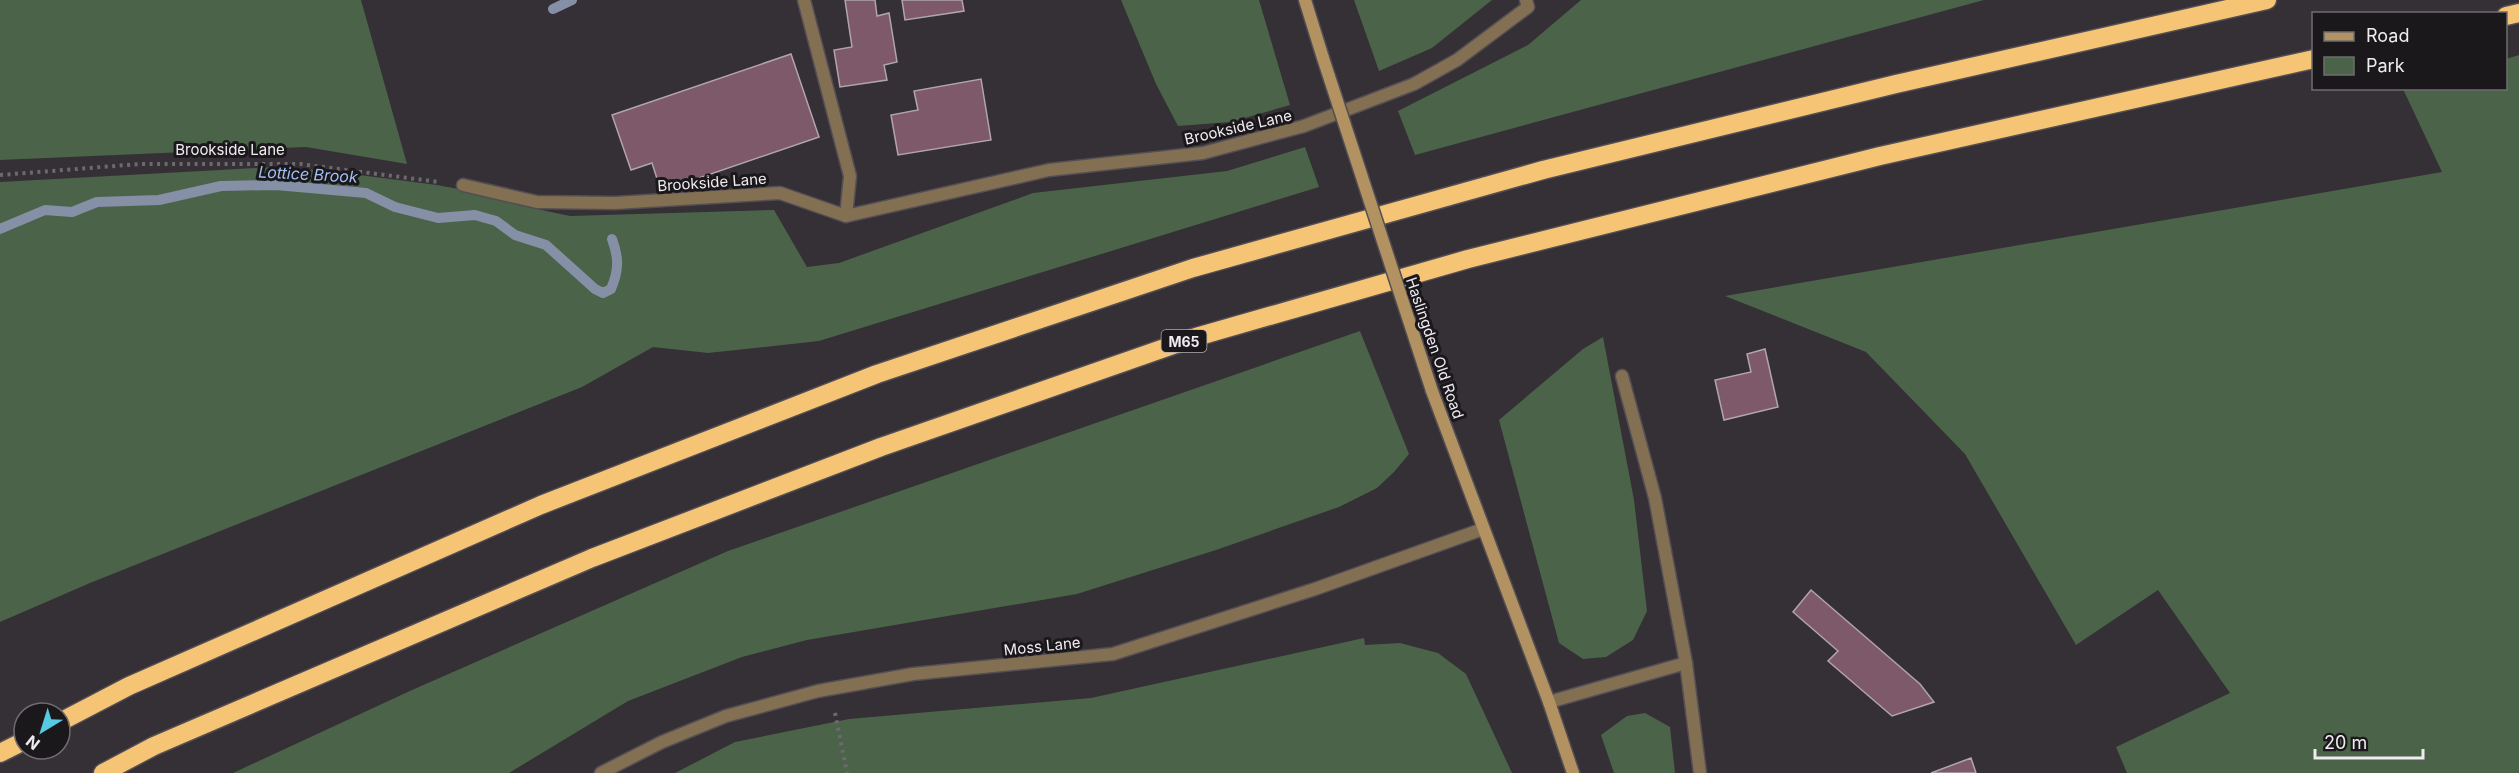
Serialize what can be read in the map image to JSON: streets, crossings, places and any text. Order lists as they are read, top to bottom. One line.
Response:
{"streets":{"highway":["M65"],"main road":["Haslingden Old Road"],"street":["Brookside Lane","Moss Lane"]},"crossings":[["Haslingden Old Road","Moss Lane"]],"water":["Lottice Brook"],"legend":["Road","Park"],"scale_bar":"20 m","north":"bottom left"}
